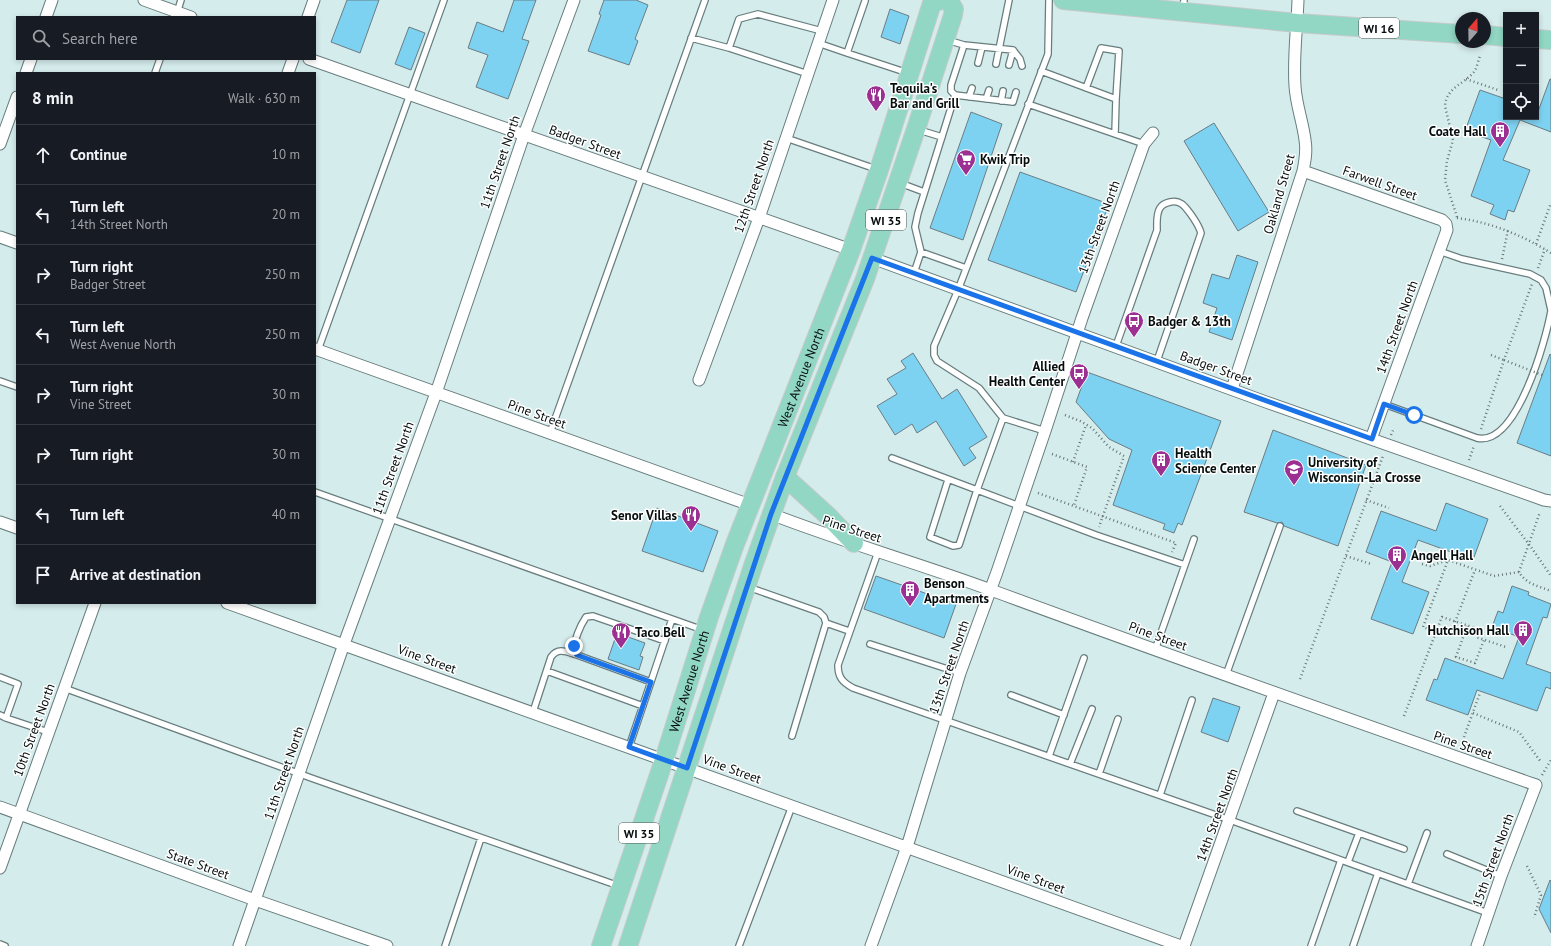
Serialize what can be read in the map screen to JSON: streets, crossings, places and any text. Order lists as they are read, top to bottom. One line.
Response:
{"streets":{"main road":["WI 16","WI 35","West Avenue North"],"street":["Badger Street","11th Street North","Farwell Street","12th Street North","Oakland Street","13th Street North","14th Street North","Pine Street","Vine Street","10th Street North","15th Street North","State Street"]},"crossings":[["WI 16","Oakland Street"],["Badger Street","11th Street North"],["Badger Street","12th Street North"],["Badger Street","Oakland Street"],["Badger Street","13th Street North"],["Badger Street","14th Street North"],["Badger Street","West Avenue North"],["11th Street North","Pine Street"],["11th Street North","Vine Street"],["11th Street North","State Street"],["Farwell Street","Oakland Street"],["Farwell Street","14th Street North"],["WI 35","West Avenue North"],["WI 35","Vine Street"],["13th Street North","Pine Street"],["13th Street North","Vine Street"],["14th Street North","Pine Street"],["West Avenue North","Pine Street"],["West Avenue North","Vine Street"],["Pine Street","15th Street North"],["10th Street North","State Street"]],"places":{"restaurant":["Tequila's Bar and Grill","Senor Villas","Taco Bell"],"building":["Coate Hall","Health Science Center","Angell Hall","Benson Apartments","Hutchison Hall"],"supermarket":["Kwik Trip"],"bus stop":["Badger & 13th","Allied Health Center"],"school or university":["University of Wisconsin-La Crosse"]},"north":"top","page":{"map_buttons":["+","−"],"search":"Search here","heading":["8 min","Walk · 630 m"],"list":[["Continue","10 m"],["Turn left","14th Street North","20 m"],["Turn right","Badger Street","250 m"],["Turn left","West Avenue North","250 m"],["Turn right","Vine Street","30 m"],["Turn right","30 m"],["Turn left","40 m"],"Arrive at destination"]}}
